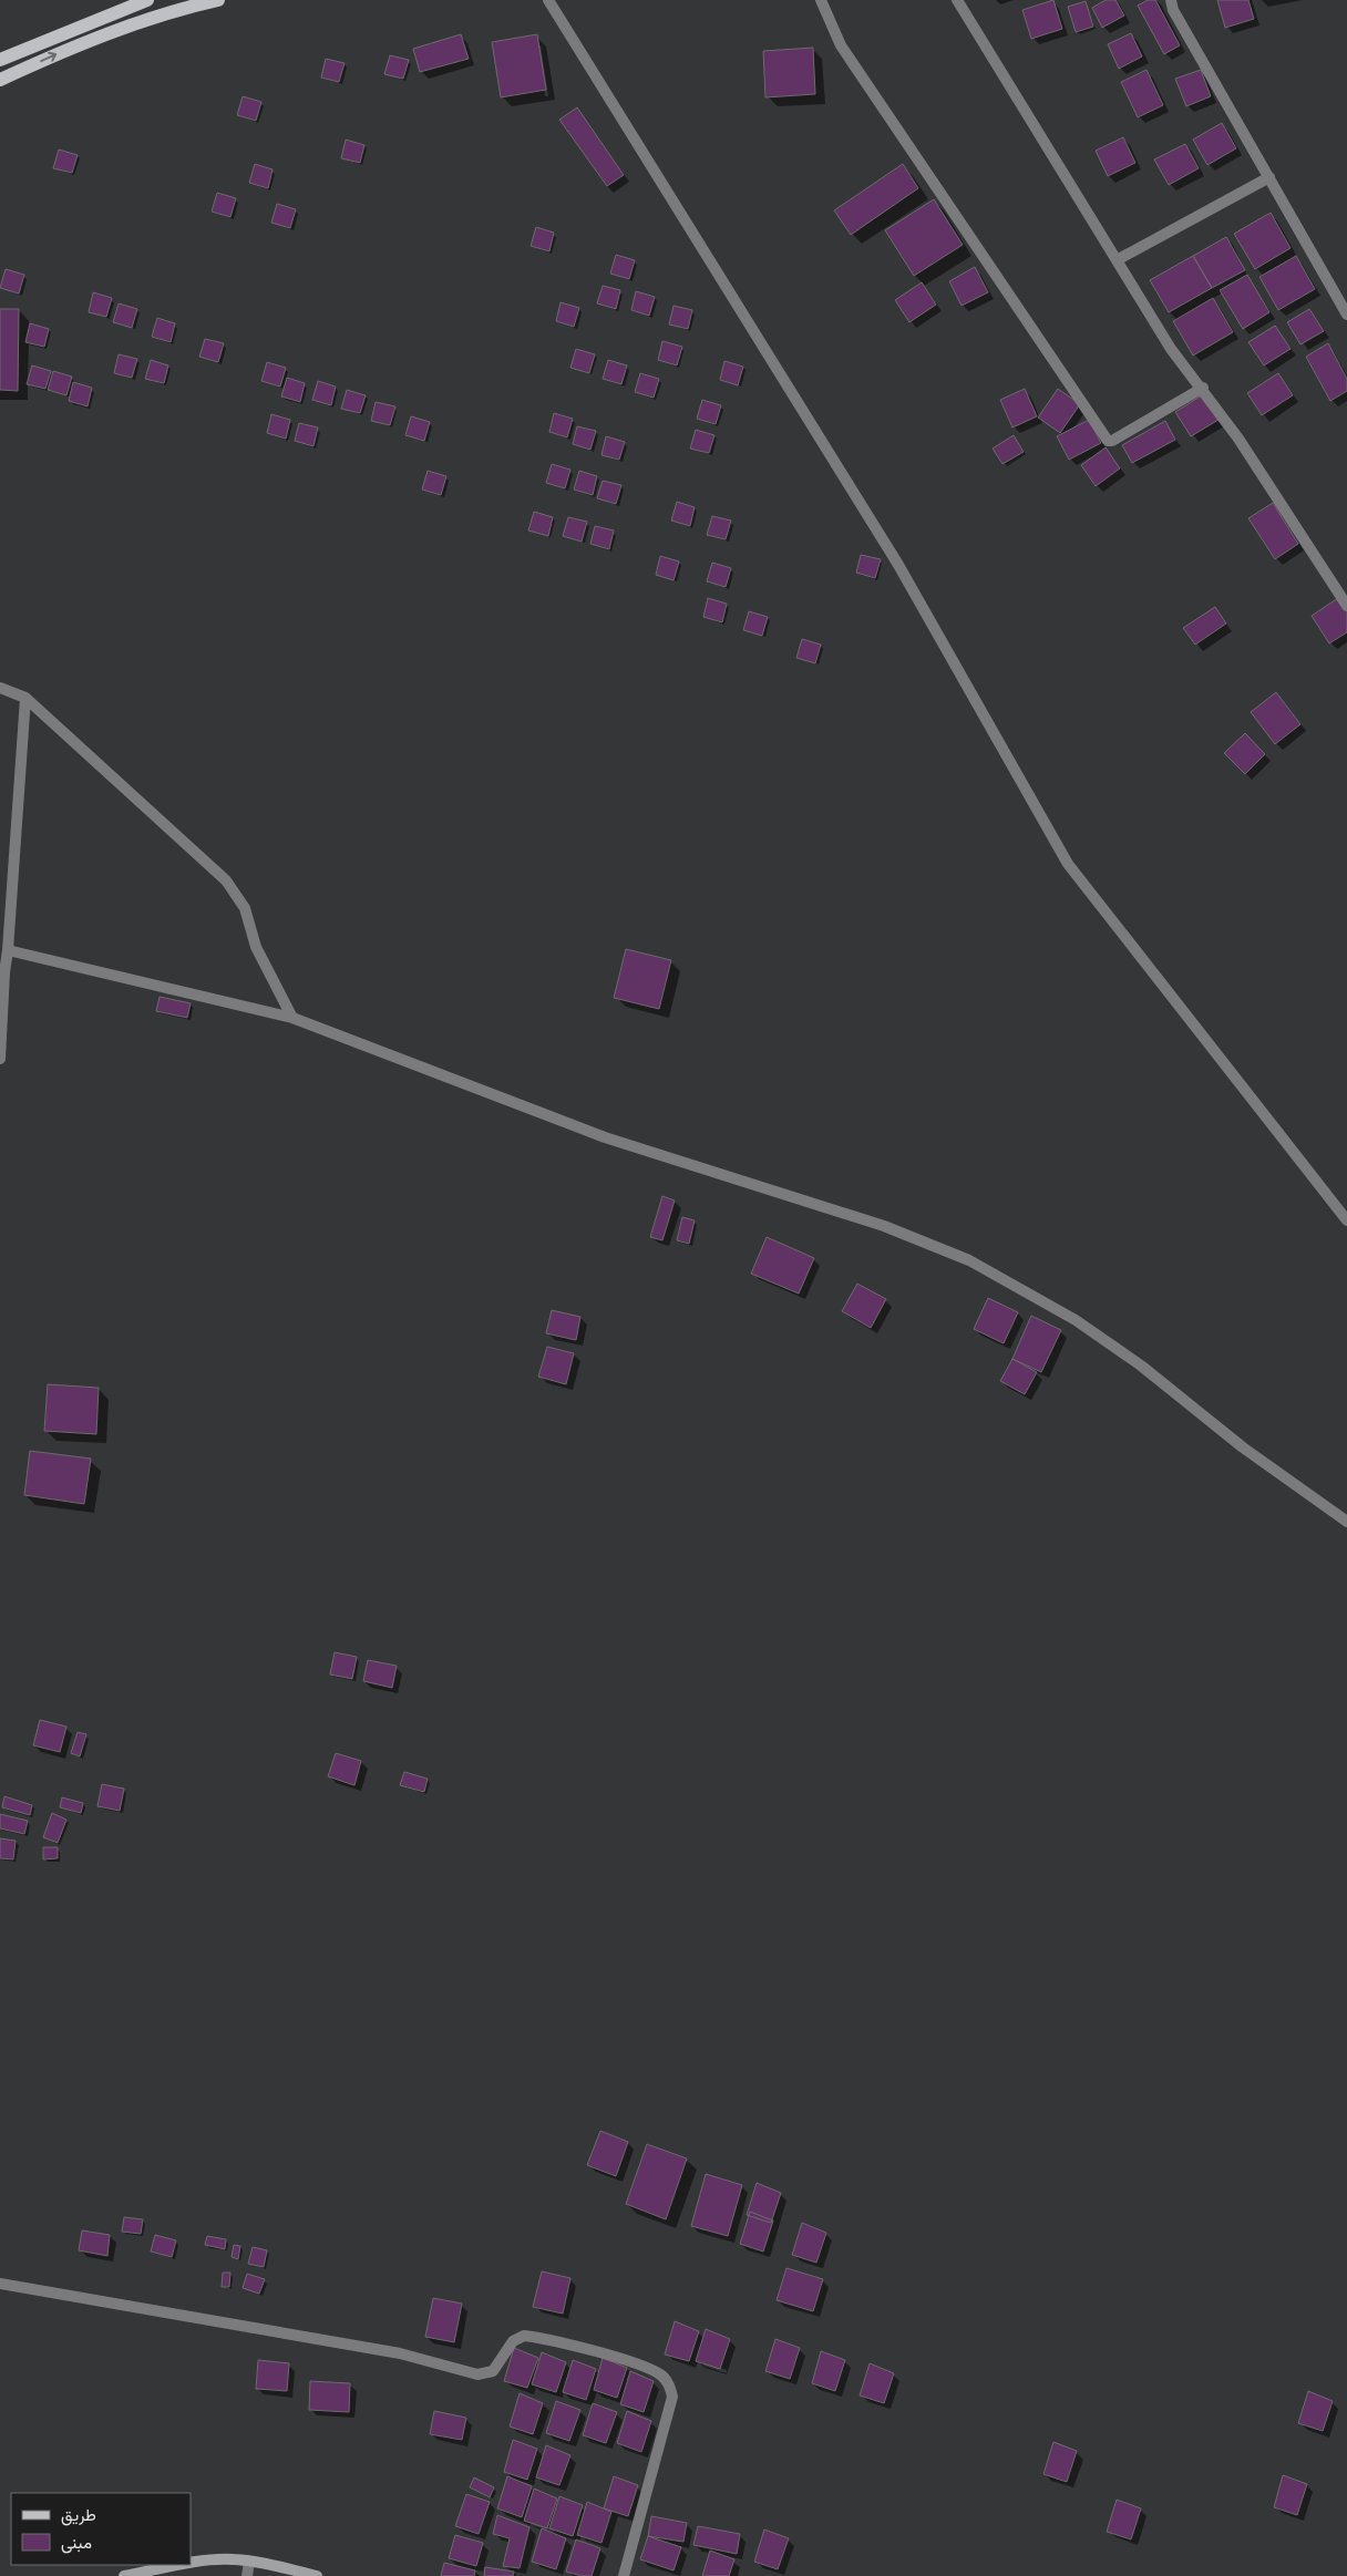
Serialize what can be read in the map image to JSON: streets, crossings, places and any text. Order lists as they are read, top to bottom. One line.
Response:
{"legend":["طريق","مبنى"]}
